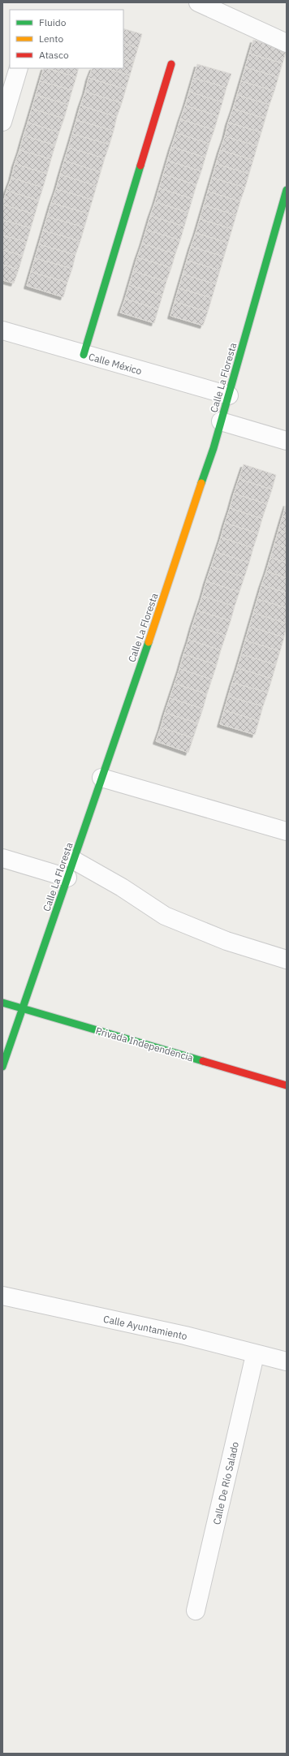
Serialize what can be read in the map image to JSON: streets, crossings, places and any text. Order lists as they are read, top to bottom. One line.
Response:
{"streets":{"street":["Calle México","Calle La Floresta","Privada Independencia","Calle Ayuntamiento","Calle De Río Salado"]},"crossings":[["Calle México","Calle La Floresta"],["Calle La Floresta","Privada Independencia"],["Calle Ayuntamiento","Calle De Río Salado"]],"legend":["Fluido","Lento","Atasco"]}
